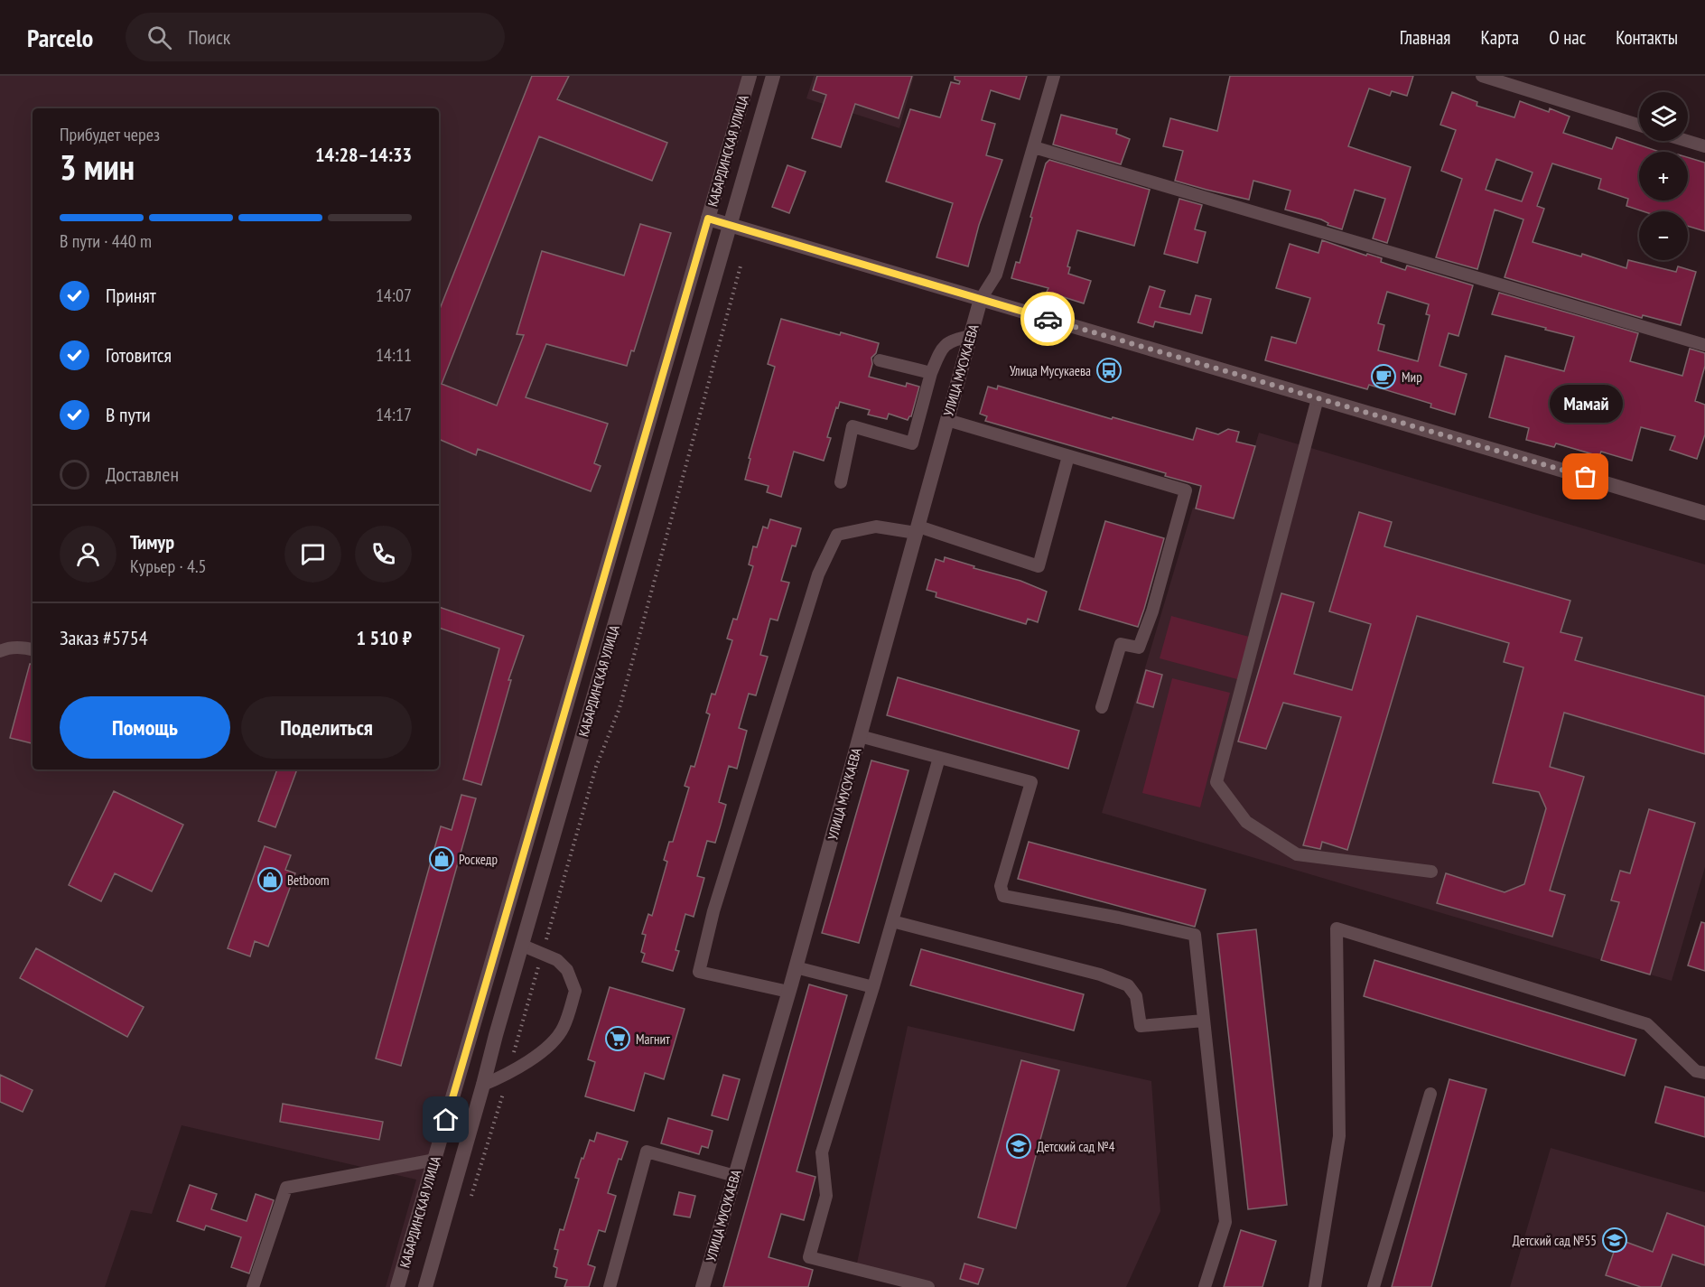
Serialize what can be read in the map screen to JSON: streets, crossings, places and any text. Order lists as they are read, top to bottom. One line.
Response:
{"streets":{"main road":["КАБАРДИНСКАЯ УЛИЦА","УЛИЦА МУСУКАЕВА"]},"places":{"bus stop":["Улица Мусукаева"],"cafe":["Мир"],"other":["Мамай"],"shop":["Роскедр","Betboom"],"supermarket":["Магнит"],"school or university":["Детский сад №4","Детский сад №55"]},"page":{"header":"Parcelo","search":"Поиск","nav":["Главная","Карта","О нас","Контакты"],"map_buttons":["+","−"],"heading":["3 мин","Прибудет через","14:28–14:33"],"panel":["Тимур","Курьер · 4.5","Заказ #5754","1 510 ₽"],"bar":"В пути · 440 m","list":[["Принят","14:07"],["Готовится","14:11"],["В пути","14:17"],"Доставлен"],"bubble":"Мамай","buttons":["Помощь","Поделиться"]}}
